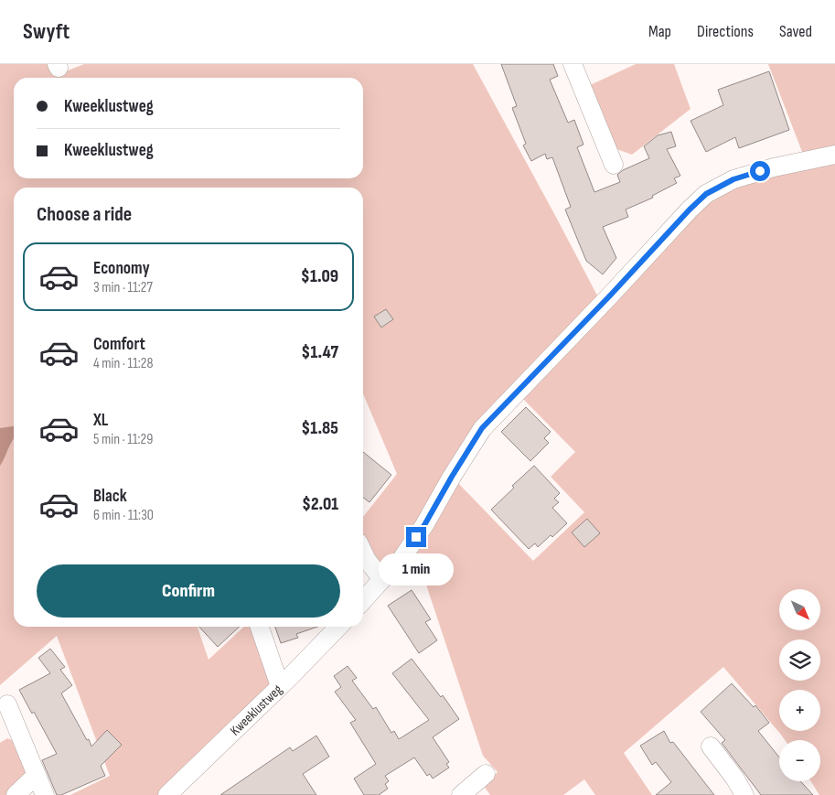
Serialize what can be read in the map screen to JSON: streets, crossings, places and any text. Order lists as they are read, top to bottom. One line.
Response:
{"streets":{"street":["Kweeklustweg"]},"north":"bottom right","page":{"header":"Swyft","nav":["Map","Directions","Saved"],"banner":["Kweeklustweg","Kweeklustweg"],"heading":"Choose a ride","list":[{"name":"Economy","note":"3 min · 11:27","value":"$1.09"},{"name":"Comfort","note":"4 min · 11:28","value":"$1.47"},{"name":"XL","note":"5 min · 11:29","value":"$1.85"},{"name":"Black","note":"6 min · 11:30","value":"$2.01"}],"bubble":"1 min","buttons":"Confirm","map_buttons":["+","−"]}}
